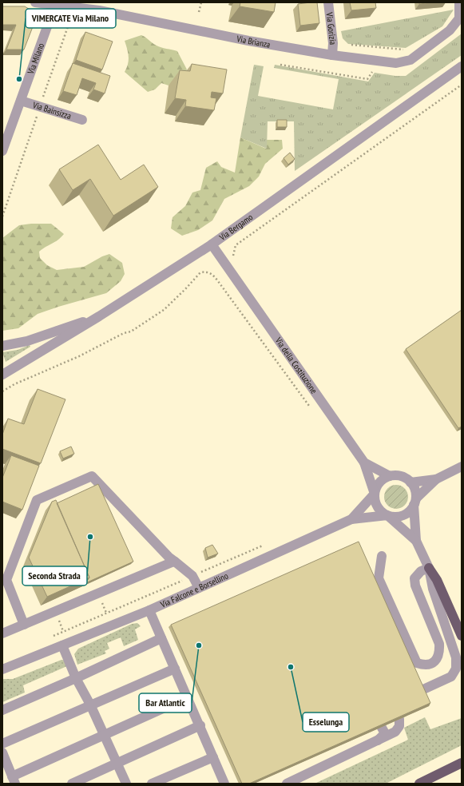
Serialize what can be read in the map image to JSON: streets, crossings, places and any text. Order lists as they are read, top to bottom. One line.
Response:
{"streets":{"street":["Via Gorizia","Via Brianza","Via Milano","Via Bainsizza","Via Bergamo","Via della Costituzione","Via Falcone e Borsellino"]},"crossings":[["Via Gorizia","Via Brianza"],["Via Brianza","Via Milano"],["Via Milano","Via Bainsizza"],["Via Bergamo","Via della Costituzione"],["Via della Costituzione","Via Falcone e Borsellino"]],"places":["VIMERCATE Via Milano","Seconda Strada","Bar Atlantic","Esselunga"]}
